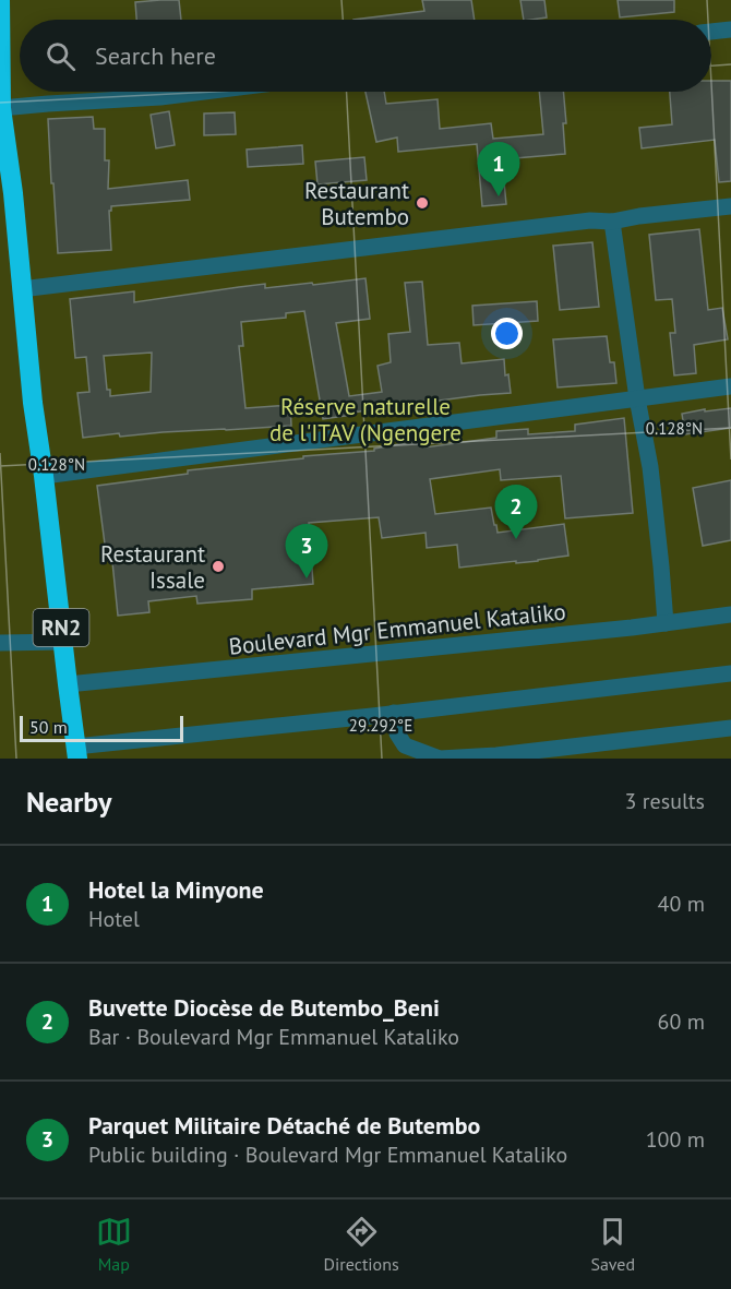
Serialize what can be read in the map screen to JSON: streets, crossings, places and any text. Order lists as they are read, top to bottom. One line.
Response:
{"streets":{"highway":["RN2"],"street":["Boulevard Mgr Emmanuel Kataliko"]},"crossings":[["RN2","Boulevard Mgr Emmanuel Kataliko"]],"parks":["Réserve naturelle de l'ITAV (Ngengere"],"places":["Restaurant Butembo","Restaurant Issale"],"scale_bar":"50 m","page":{"search":"Search here","pins":["1","2","3"],"scale":"50 m","heading":["Nearby","3 results"],"list":[{"mark":"1","name":"Hotel la Minyone","note":"Hotel","value":"40 m"},{"mark":"2","name":"Buvette Diocèse de Butembo_Beni","note":"Bar · Boulevard Mgr Emmanuel Kataliko","value":"60 m"},{"mark":"3","name":"Parquet Militaire Détaché de Butembo","note":"Public building · Boulevard Mgr Emmanuel Kataliko","value":"100 m"}],"nav":["Map","Directions","Saved"]},"coordinates":["0.128°N","29.292°E"]}
